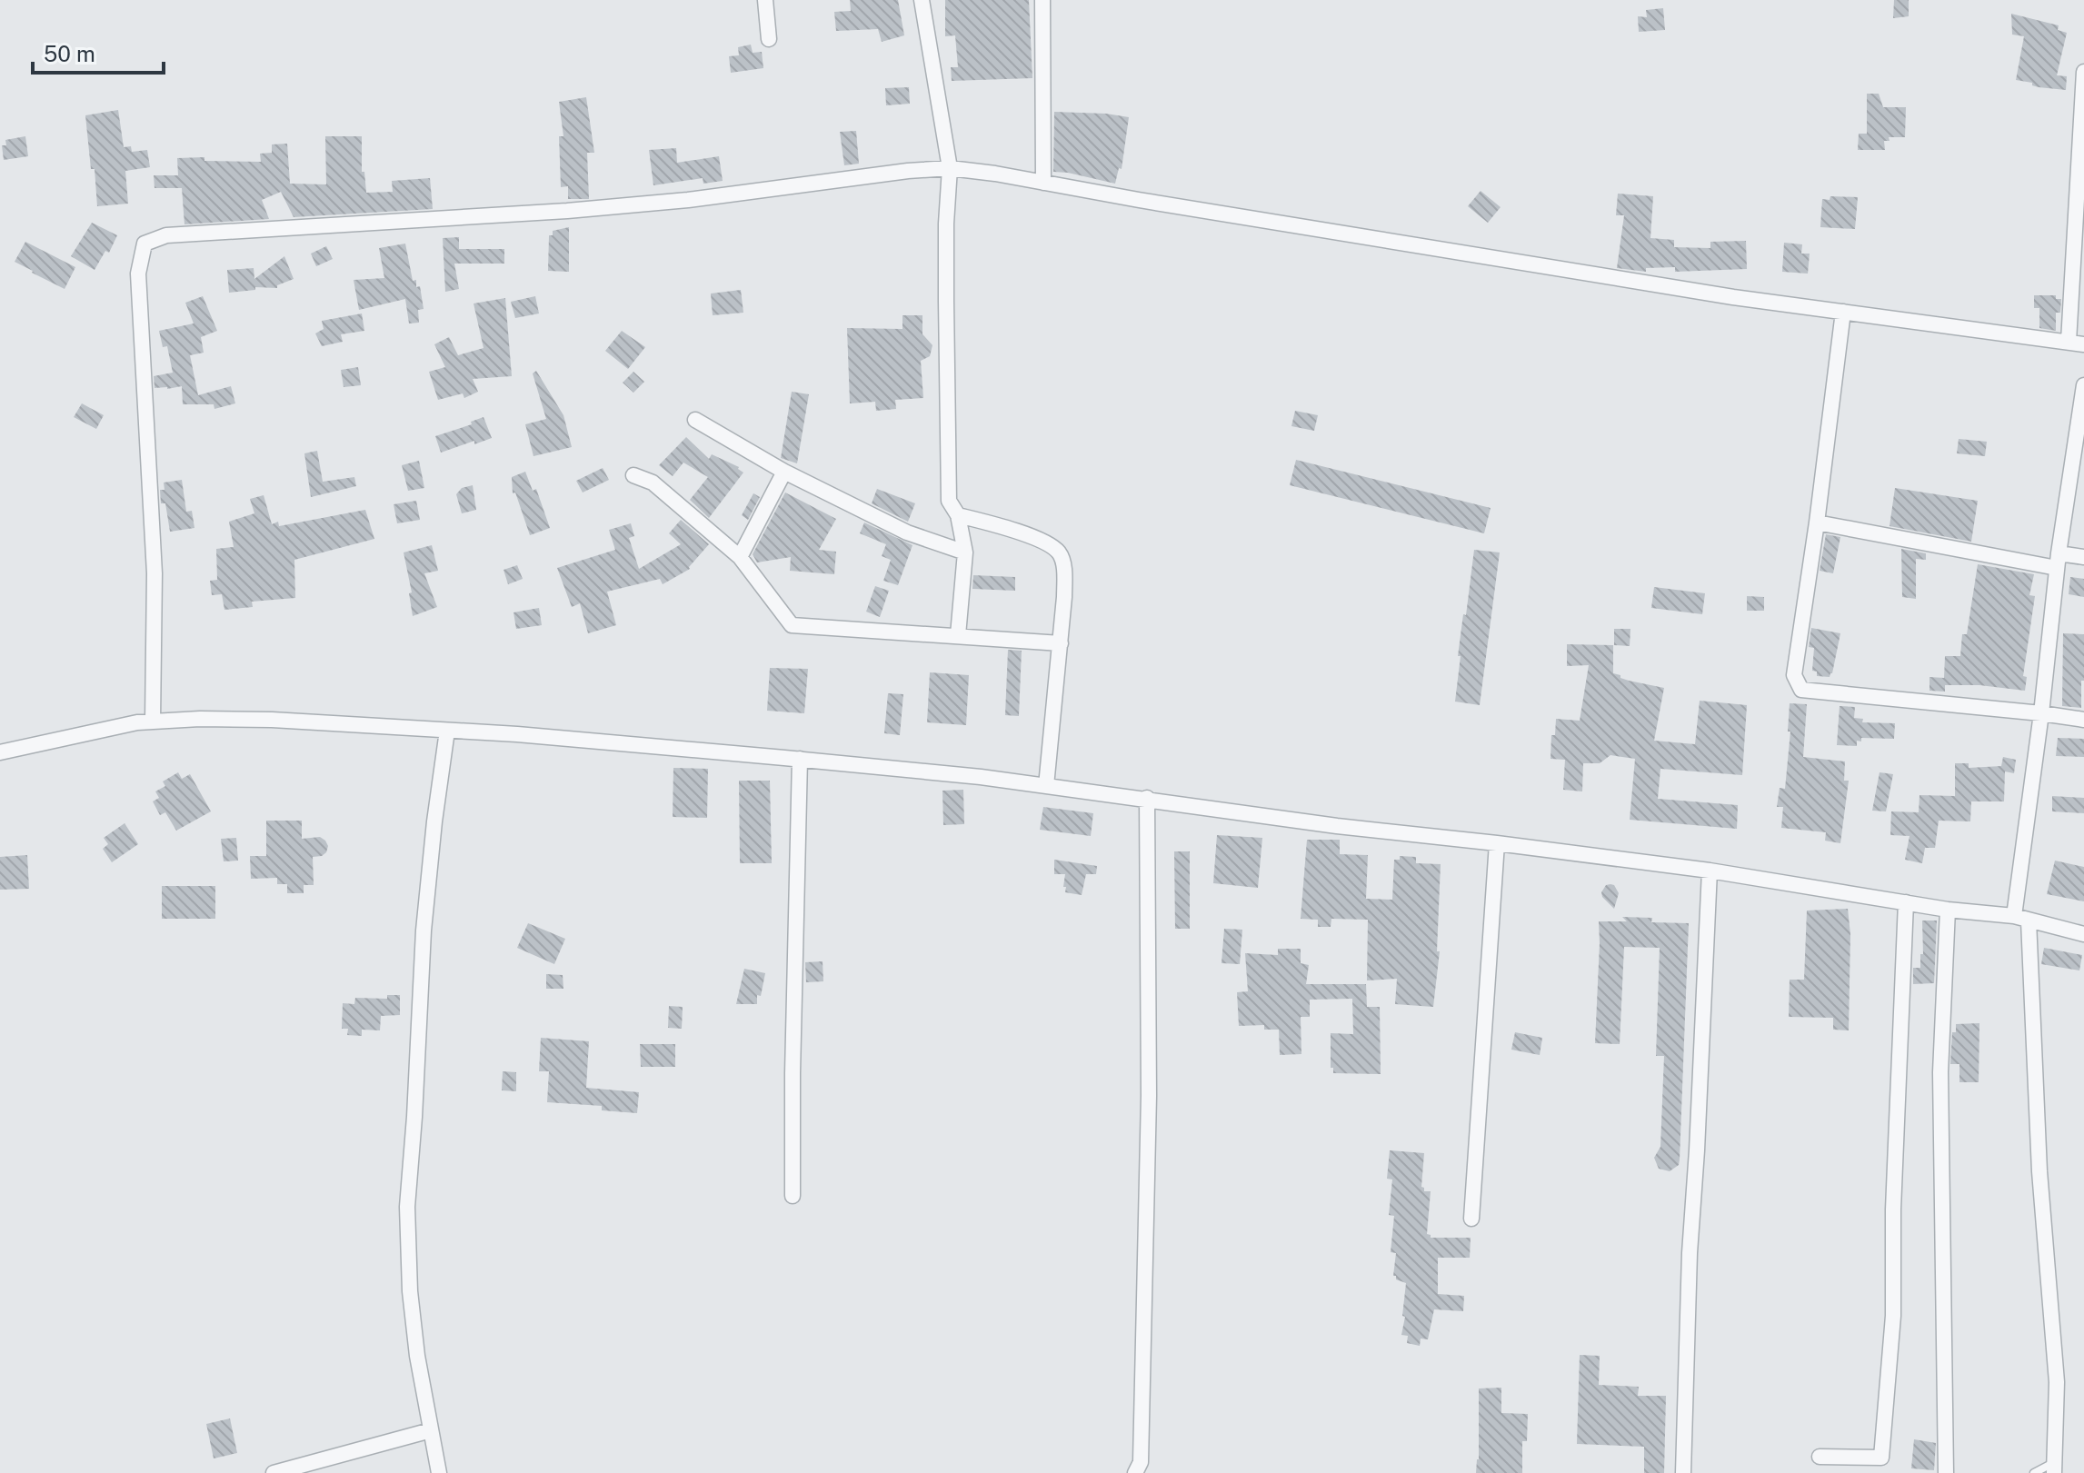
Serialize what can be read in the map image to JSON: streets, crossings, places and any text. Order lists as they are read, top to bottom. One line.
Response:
{"scale_bar":"50 m"}
